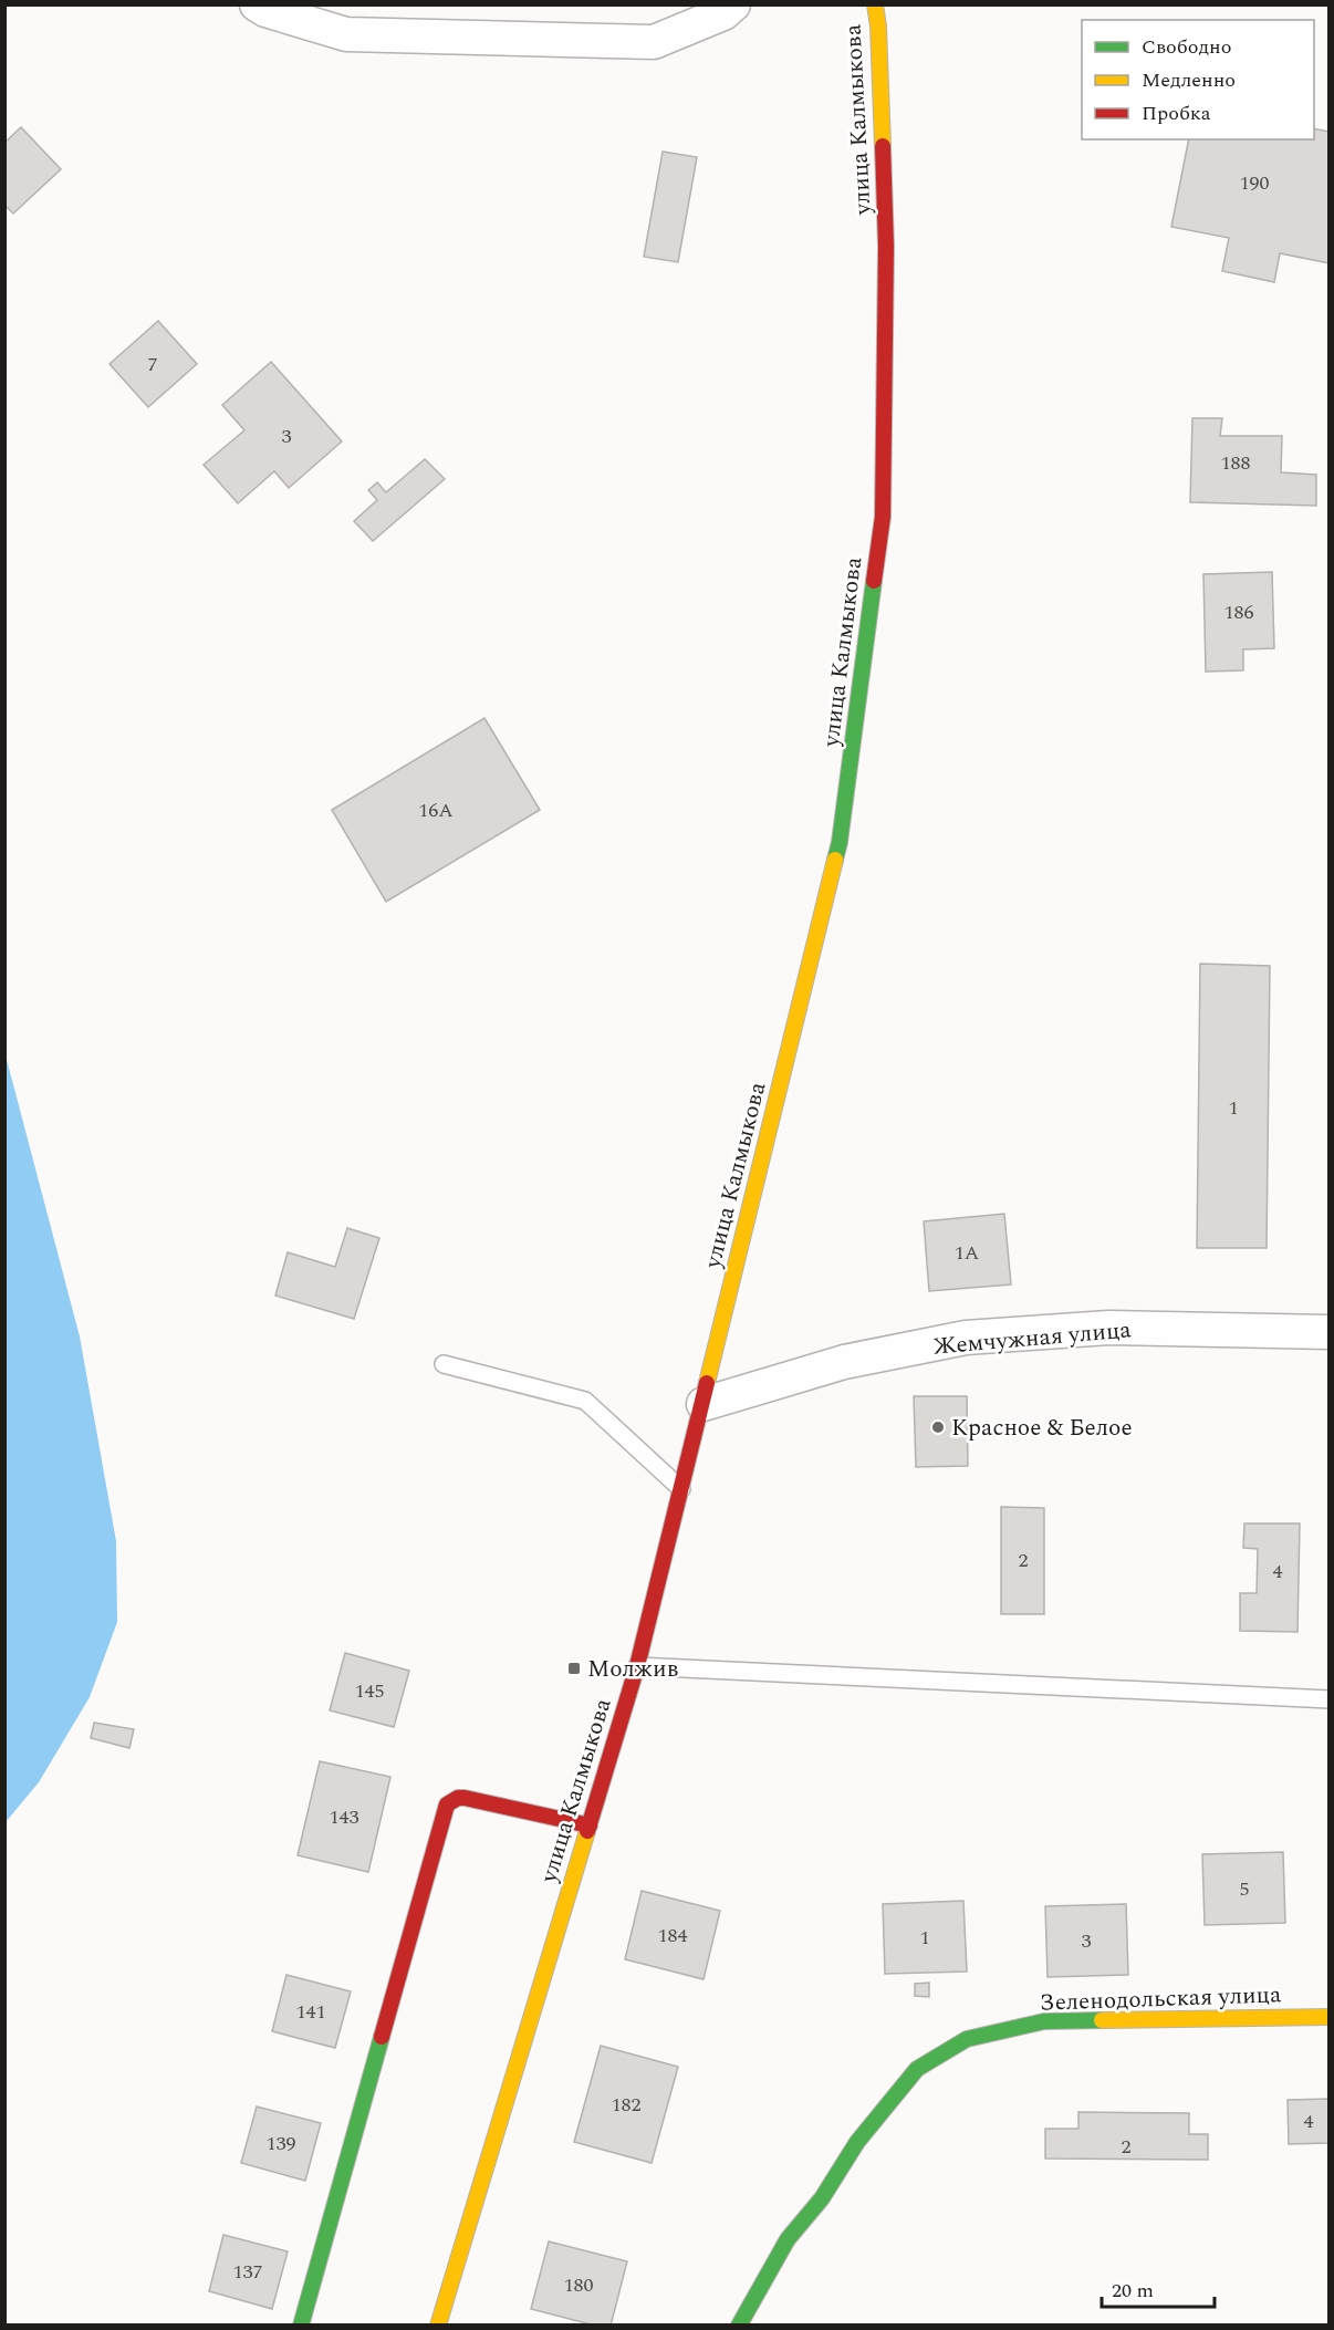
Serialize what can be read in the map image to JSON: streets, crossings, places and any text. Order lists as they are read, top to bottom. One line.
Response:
{"streets":{"main road":["улица Калмыкова","Зеленодольская улица"],"street":["Жемчужная улица"]},"crossings":[["улица Калмыкова","Жемчужная улица"]],"places":{"other":["Красное & Белое"],"transit":["Молжив"]},"house_numbers":["190","7","3","188","186","16А","1","1А","2","4","145","143","5","184","1","3","141","182","4","139","2","137","180"],"legend":["Свободно","Медленно","Пробка"],"scale_bar":"20 m"}
